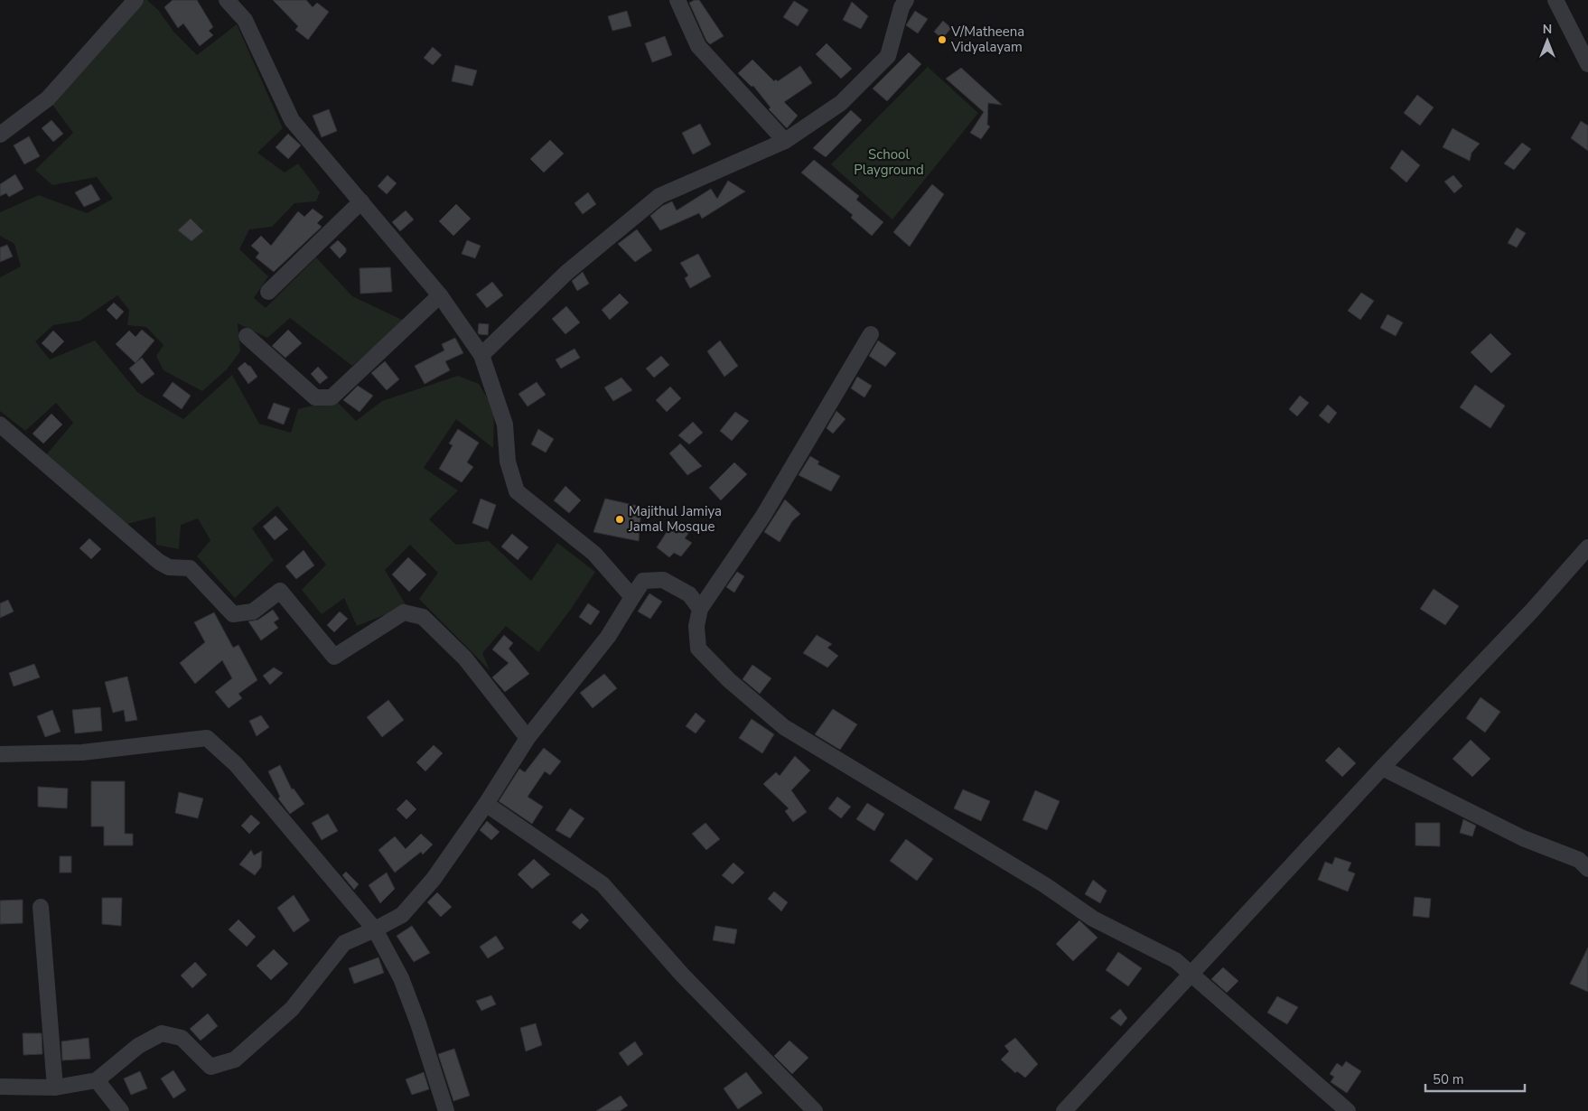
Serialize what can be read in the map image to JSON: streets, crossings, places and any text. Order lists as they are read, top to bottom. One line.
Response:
{"parks":["School Playground"],"places":["V/Matheena Vidyalayam","Majithul Jamiya Jamal Mosque"],"scale_bar":"50 m","north":"top"}
